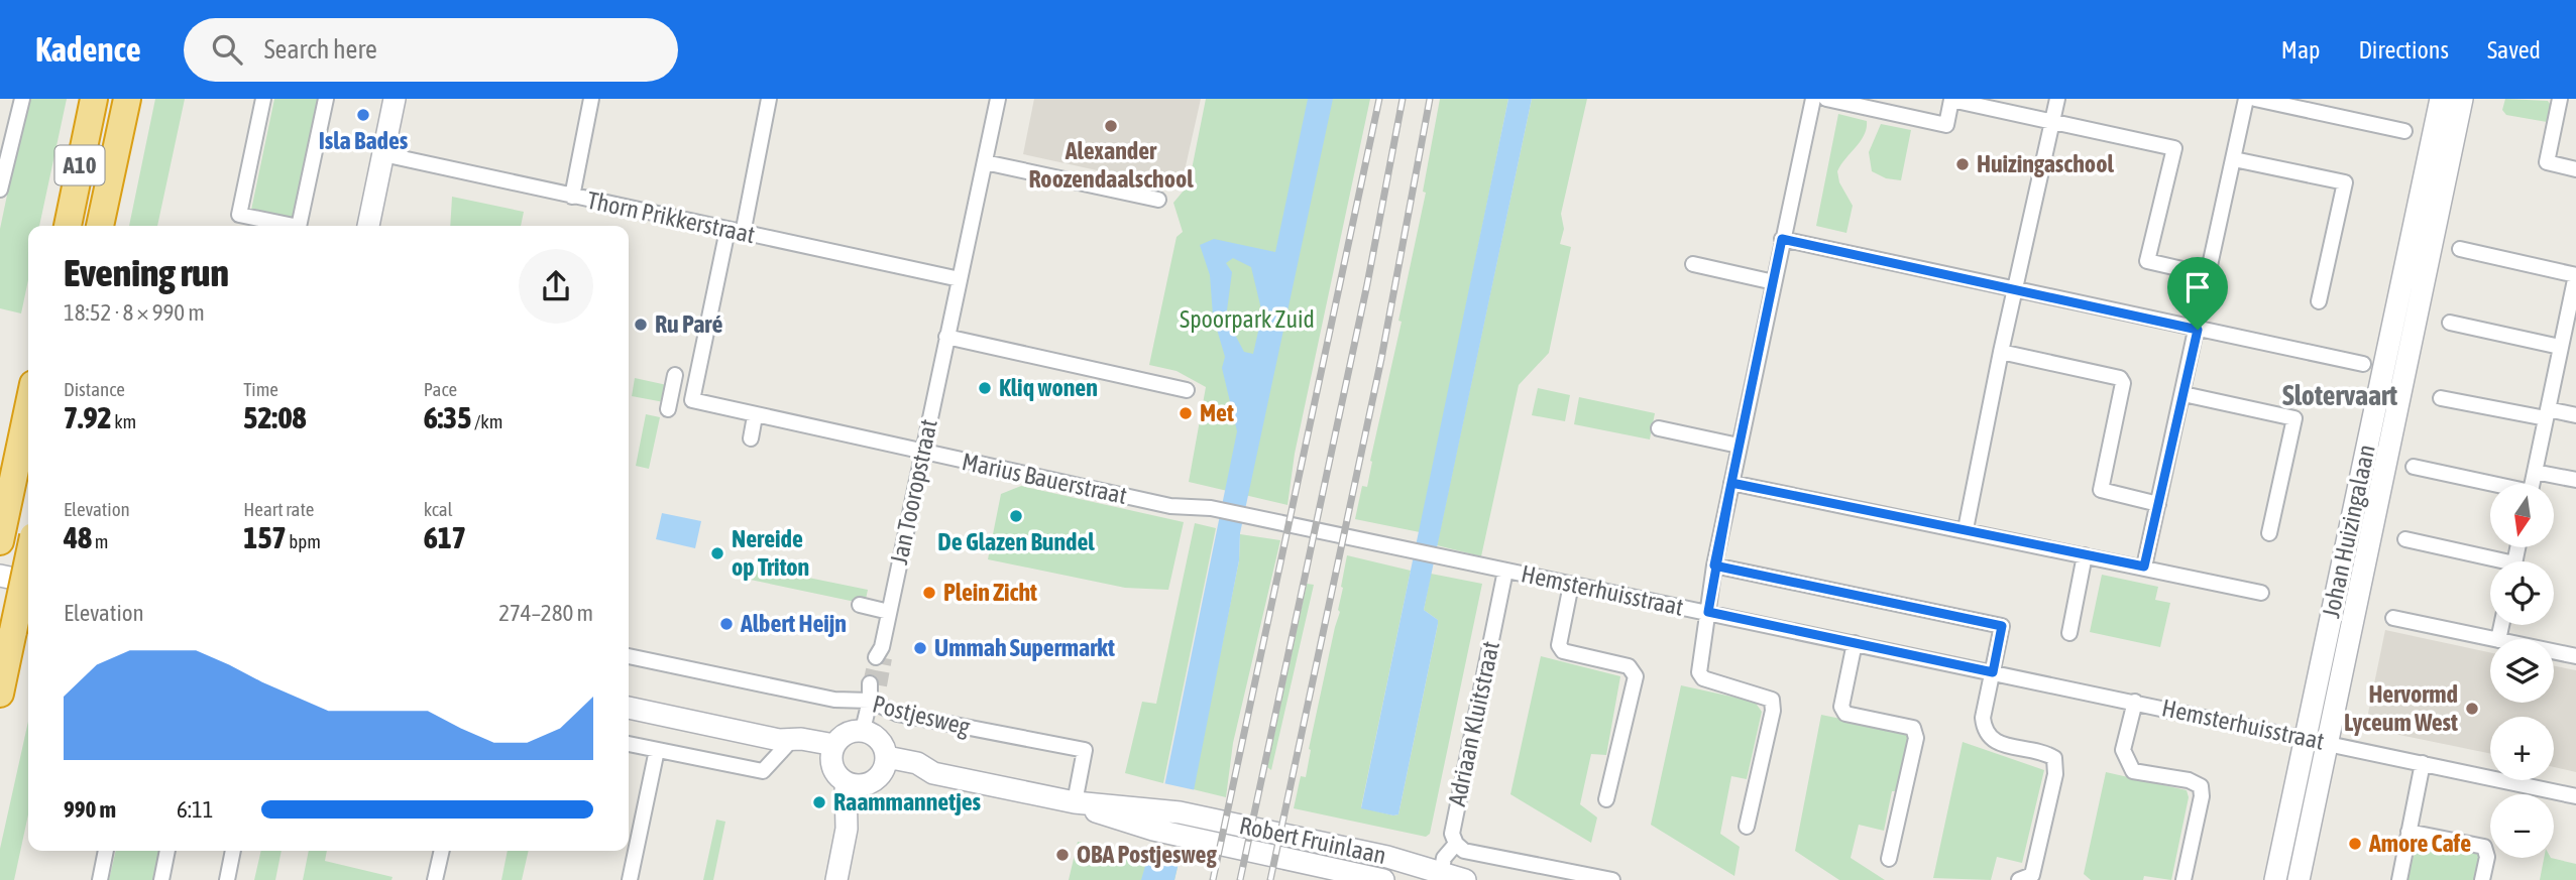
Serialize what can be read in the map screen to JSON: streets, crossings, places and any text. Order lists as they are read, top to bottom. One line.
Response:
{"streets":{"highway":["A10"],"main road":["Johan Huizingalaan","Postjesweg","Robert Fruinlaan"],"street":["Thorn Prikkerstraat","Marius Bauerstraat","Jan Tooropstraat","Hemsterhuisstraat","Adriaan Kluitstraat"]},"crossings":[["Thorn Prikkerstraat","Marius Bauerstraat"],["Thorn Prikkerstraat","Jan Tooropstraat"],["Marius Bauerstraat","Jan Tooropstraat"],["Marius Bauerstraat","Hemsterhuisstraat"],["Johan Huizingalaan","Hemsterhuisstraat"],["Hemsterhuisstraat","Adriaan Kluitstraat"],["Postjesweg","Robert Fruinlaan"],["Adriaan Kluitstraat","Robert Fruinlaan"]],"districts":["Slotervaart"],"parks":["Spoorpark Zuid"],"places":["Isla Bades","Alexander Roozendaalschool","Huizingaschool","Ru Paré","Kliq wonen","Met","De Glazen Bundel","Nereide op Triton","Plein Zicht","Albert Heijn","Ummah Supermarkt","Hervormd Lyceum West","Raammannetjes","Amore Cafe","OBA Postjesweg"],"north":"bottom","page":{"header":"Kadence","search":"Search here","nav":["Map","Directions","Saved"],"heading":["Evening run","18:52 · 8 × 990 m"],"stats":[["Distance","7.92 km"],["Time","52:08"],["Pace","6:35 /km"],["Elevation","48 m"],["Heart rate","157 bpm"],["kcal","617"]],"map_buttons":["+","−"],"chart":["Elevation","274–280 m"],"list":[{"name":"990 m","note":"6:11"}]}}
